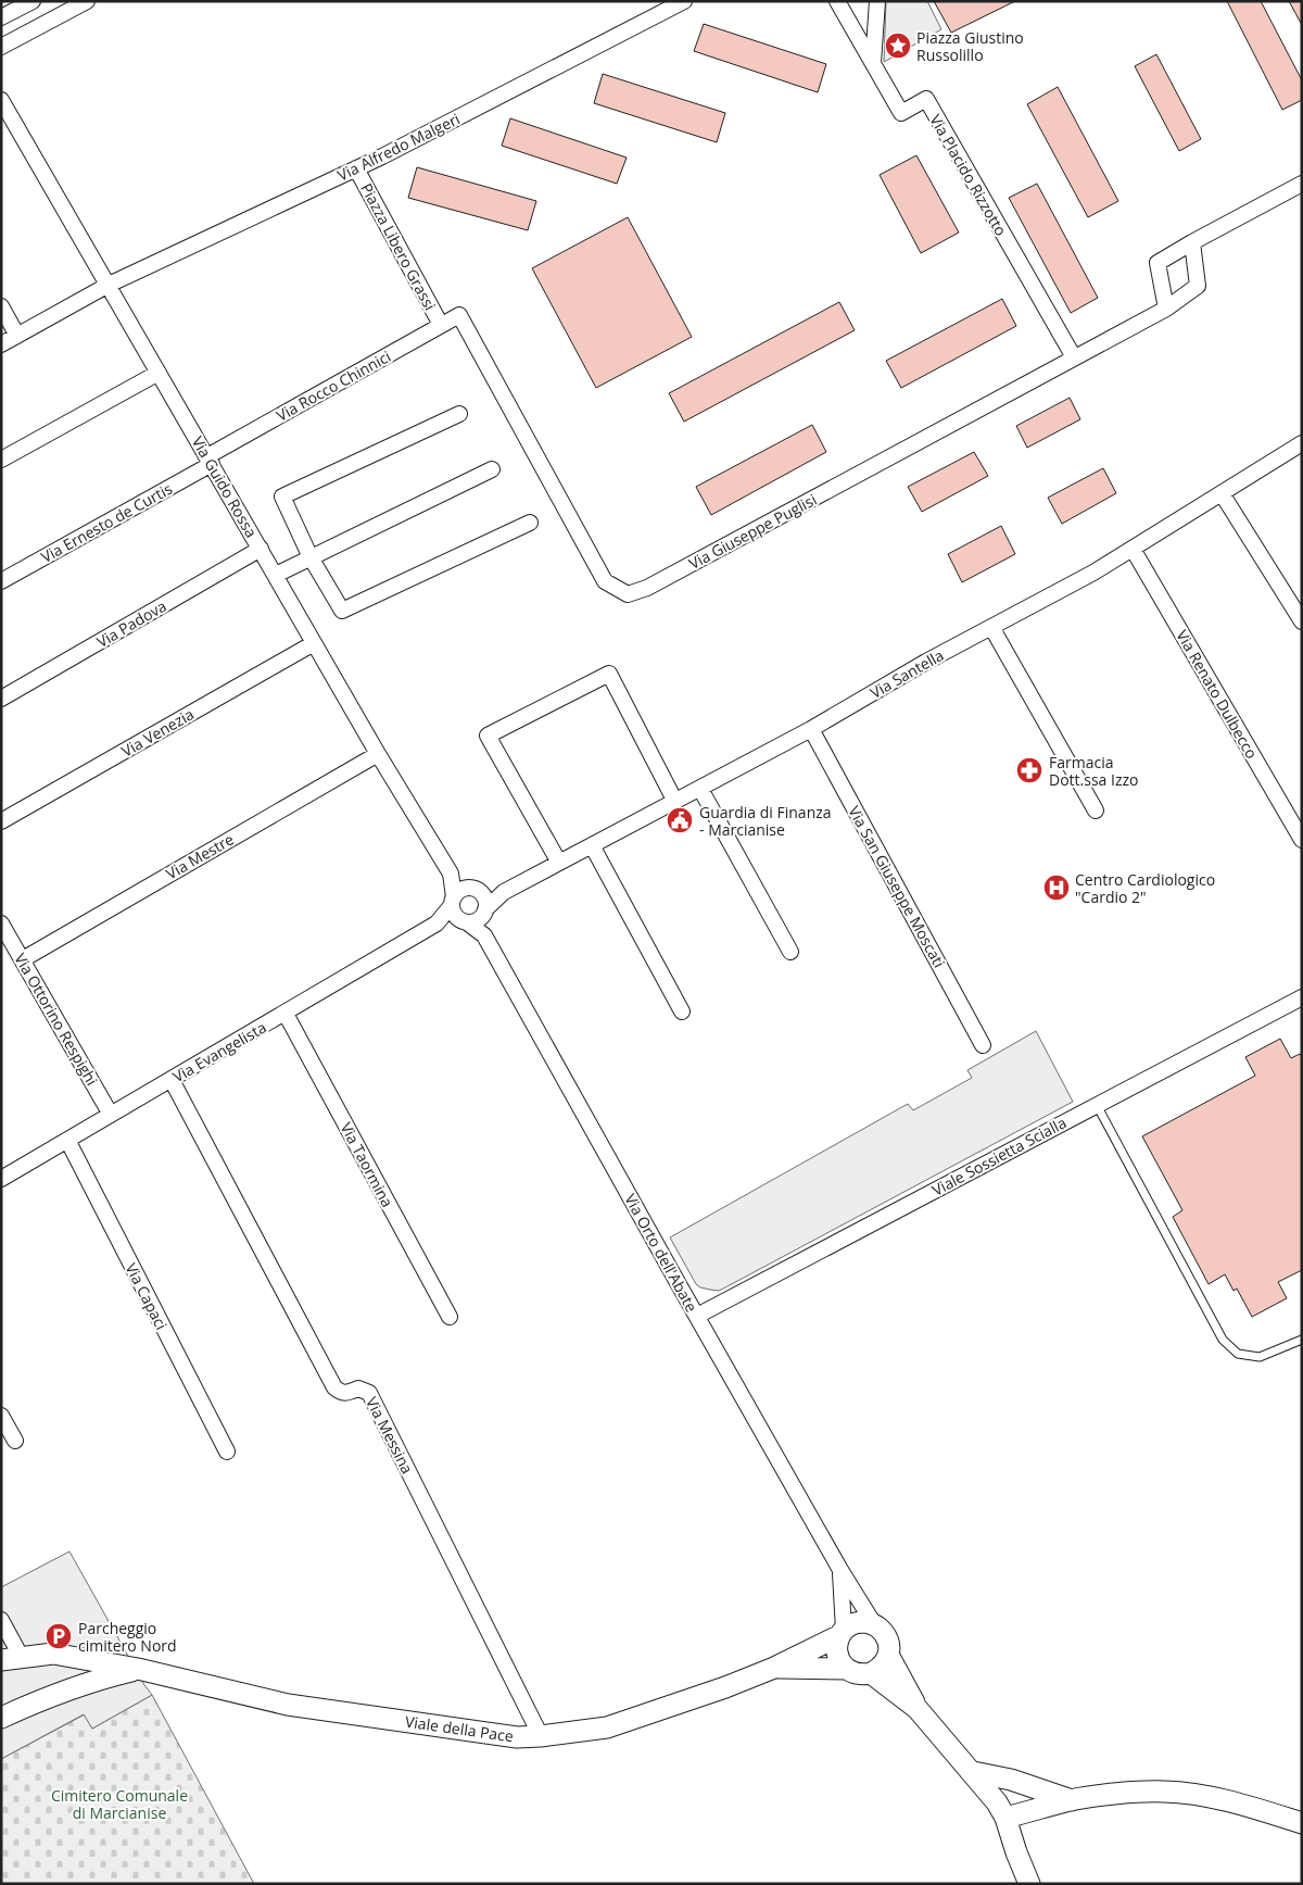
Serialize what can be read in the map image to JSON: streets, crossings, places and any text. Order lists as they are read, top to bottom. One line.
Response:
{"streets":{"street":["Via Alfredo Malgeri","Via Placido Rizzotto","Piazza Libero Grassi","Via Rocco Chinnici","Via Guido Rossa","Via Ernesto de Curtis","Via Giuseppe Puglisi","Via Padova","Via Santella","Via Renato Dulbecco","Via Venezia","Via Mestre","Via San Giuseppe Moscati","Via Ottorino Respighi","Via Evangelista","Viale Sossietta Scialla","Via Taormina","Via Orto dell'Abate","Via Capaci","Via Messina","Viale della Pace"]},"crossings":[["Via Alfredo Malgeri","Piazza Libero Grassi"],["Via Alfredo Malgeri","Via Guido Rossa"],["Via Placido Rizzotto","Via Giuseppe Puglisi"],["Piazza Libero Grassi","Via Rocco Chinnici"],["Via Rocco Chinnici","Via Guido Rossa"],["Via Rocco Chinnici","Via Ernesto de Curtis"],["Via Rocco Chinnici","Via Giuseppe Puglisi"],["Via Guido Rossa","Via Ernesto de Curtis"],["Via Guido Rossa","Via Padova"],["Via Guido Rossa","Via Santella"],["Via Guido Rossa","Via Venezia"],["Via Guido Rossa","Via Mestre"],["Via Guido Rossa","Via Evangelista"],["Via Guido Rossa","Via Orto dell'Abate"],["Via Santella","Via Renato Dulbecco"],["Via Santella","Via San Giuseppe Moscati"],["Via Santella","Via Evangelista"],["Via Santella","Via Orto dell'Abate"],["Via Mestre","Via Ottorino Respighi"],["Via Ottorino Respighi","Via Evangelista"],["Via Evangelista","Via Taormina"],["Via Evangelista","Via Orto dell'Abate"],["Via Evangelista","Via Capaci"],["Via Evangelista","Via Messina"],["Viale Sossietta Scialla","Via Orto dell'Abate"],["Via Orto dell'Abate","Viale della Pace"],["Via Messina","Viale della Pace"]],"parks":["Cimitero Comunale di Marcianise"],"places":{"place":["Piazza Giustino Russolillo"],"pharmacy":["Farmacia Dott.ssa Izzo"],"public building":["Guardia di Finanza - Marcianise"],"hospital":["Centro Cardiologico \"Cardio 2\""],"parking":["Parcheggio cimitero Nord"]}}
